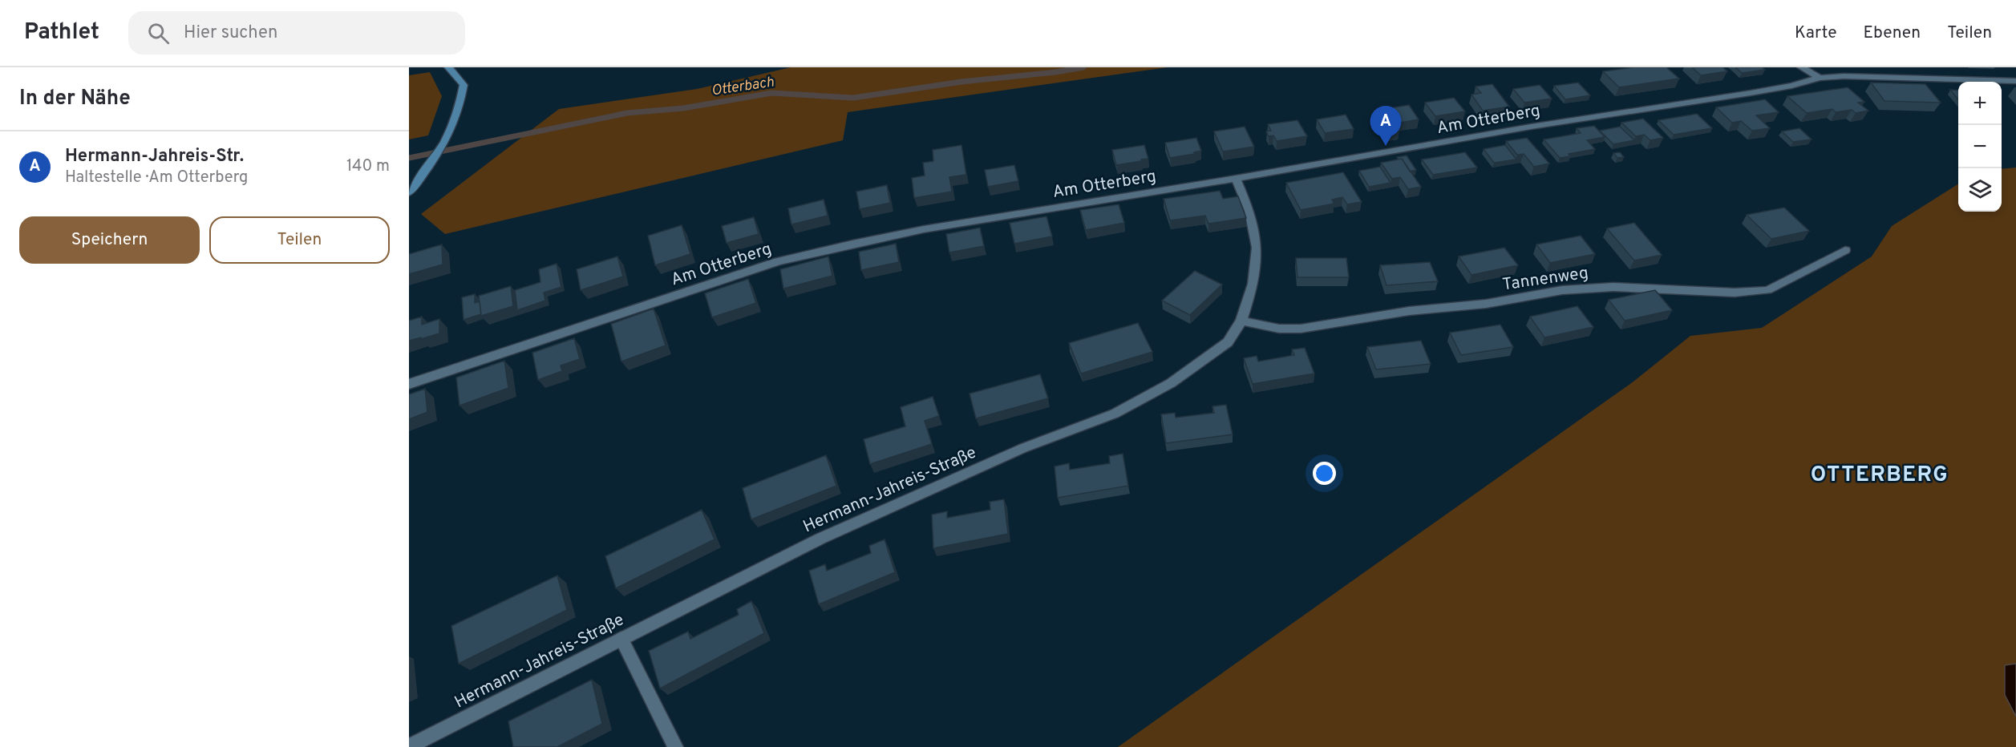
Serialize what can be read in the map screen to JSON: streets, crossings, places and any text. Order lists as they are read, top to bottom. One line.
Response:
{"streets":{"street":["Am Otterberg","Tannenweg","Hermann-Jahreis-Straße"]},"crossings":[["Am Otterberg","Hermann-Jahreis-Straße"],["Tannenweg","Hermann-Jahreis-Straße"]],"districts":["OTTERBERG"],"water":["Otterbach"],"page":{"header":"Pathlet","search":"Hier suchen","nav":["Karte","Ebenen","Teilen"],"heading":"In der Nähe","map_buttons":["+","−"],"pins":"A","list":[{"mark":"A","name":"Hermann-Jahreis-Str.","note":"Haltestelle · Am Otterberg","value":"140 m"}],"buttons":["Speichern","Teilen"]}}
